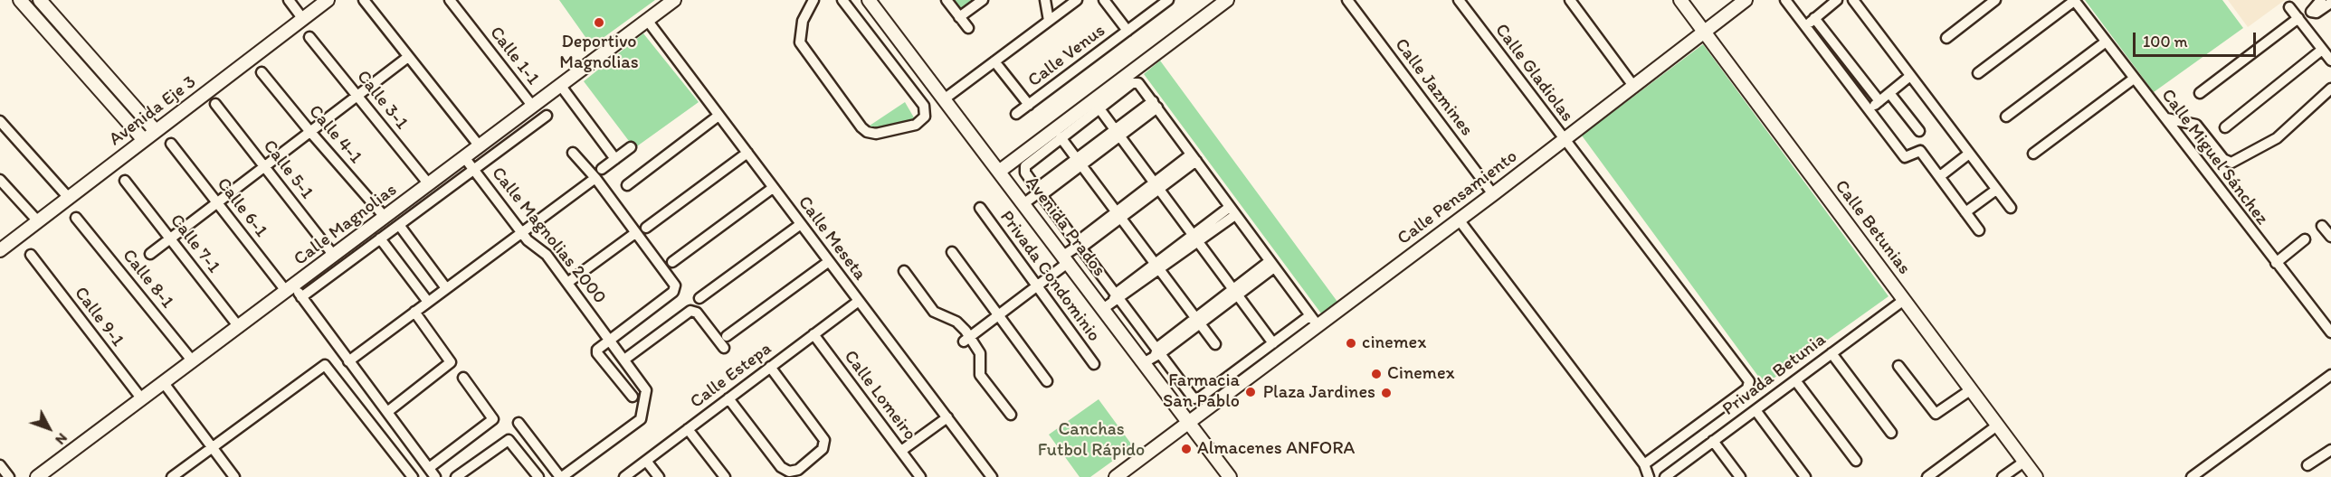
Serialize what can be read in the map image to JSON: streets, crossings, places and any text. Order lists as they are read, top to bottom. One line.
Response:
{"streets":{"street":["Calle 1-1","Calle Venus","Calle Gladiolas","Calle Jazmines","Calle 3-1","Avenida Eje 3","Calle 4-1","Calle Miguel Sánchez","Calle 5-1","Calle Pensamiento","Calle 6-1","Calle Magnolias","Avenida Prados","Calle Betunias","Calle Magnolias 2000","Calle Meseta","Calle 7-1","Privada Condominio","Calle 8-1","Calle 9-1","Privada Betunia","Calle Estepa","Calle Lomeiro"]},"crossings":[["Calle 1-1","Calle Magnolias"],["Calle Gladiolas","Calle Pensamiento"],["Calle Jazmines","Calle Pensamiento"],["Calle 3-1","Calle Magnolias"],["Calle 4-1","Calle Magnolias"],["Calle 5-1","Calle Magnolias"],["Calle Pensamiento","Avenida Prados"],["Calle Pensamiento","Calle Betunias"],["Calle 6-1","Calle Magnolias"],["Calle Magnolias","Calle Magnolias 2000"],["Calle Magnolias","Calle Meseta"],["Calle Magnolias","Calle 7-1"],["Calle Magnolias","Calle 8-1"],["Calle Magnolias","Calle 9-1"],["Calle Betunias","Privada Betunia"],["Calle Meseta","Calle Estepa"],["Calle Estepa","Calle Lomeiro"]],"parks":["Canchas Futbol Rápido"],"places":["Deportivo Magnolias","cinemex","Cinemex","Farmacia San Pablo","Plaza Jardines","Almacenes ANFORA"],"scale_bar":"100 m","north":"bottom right"}
